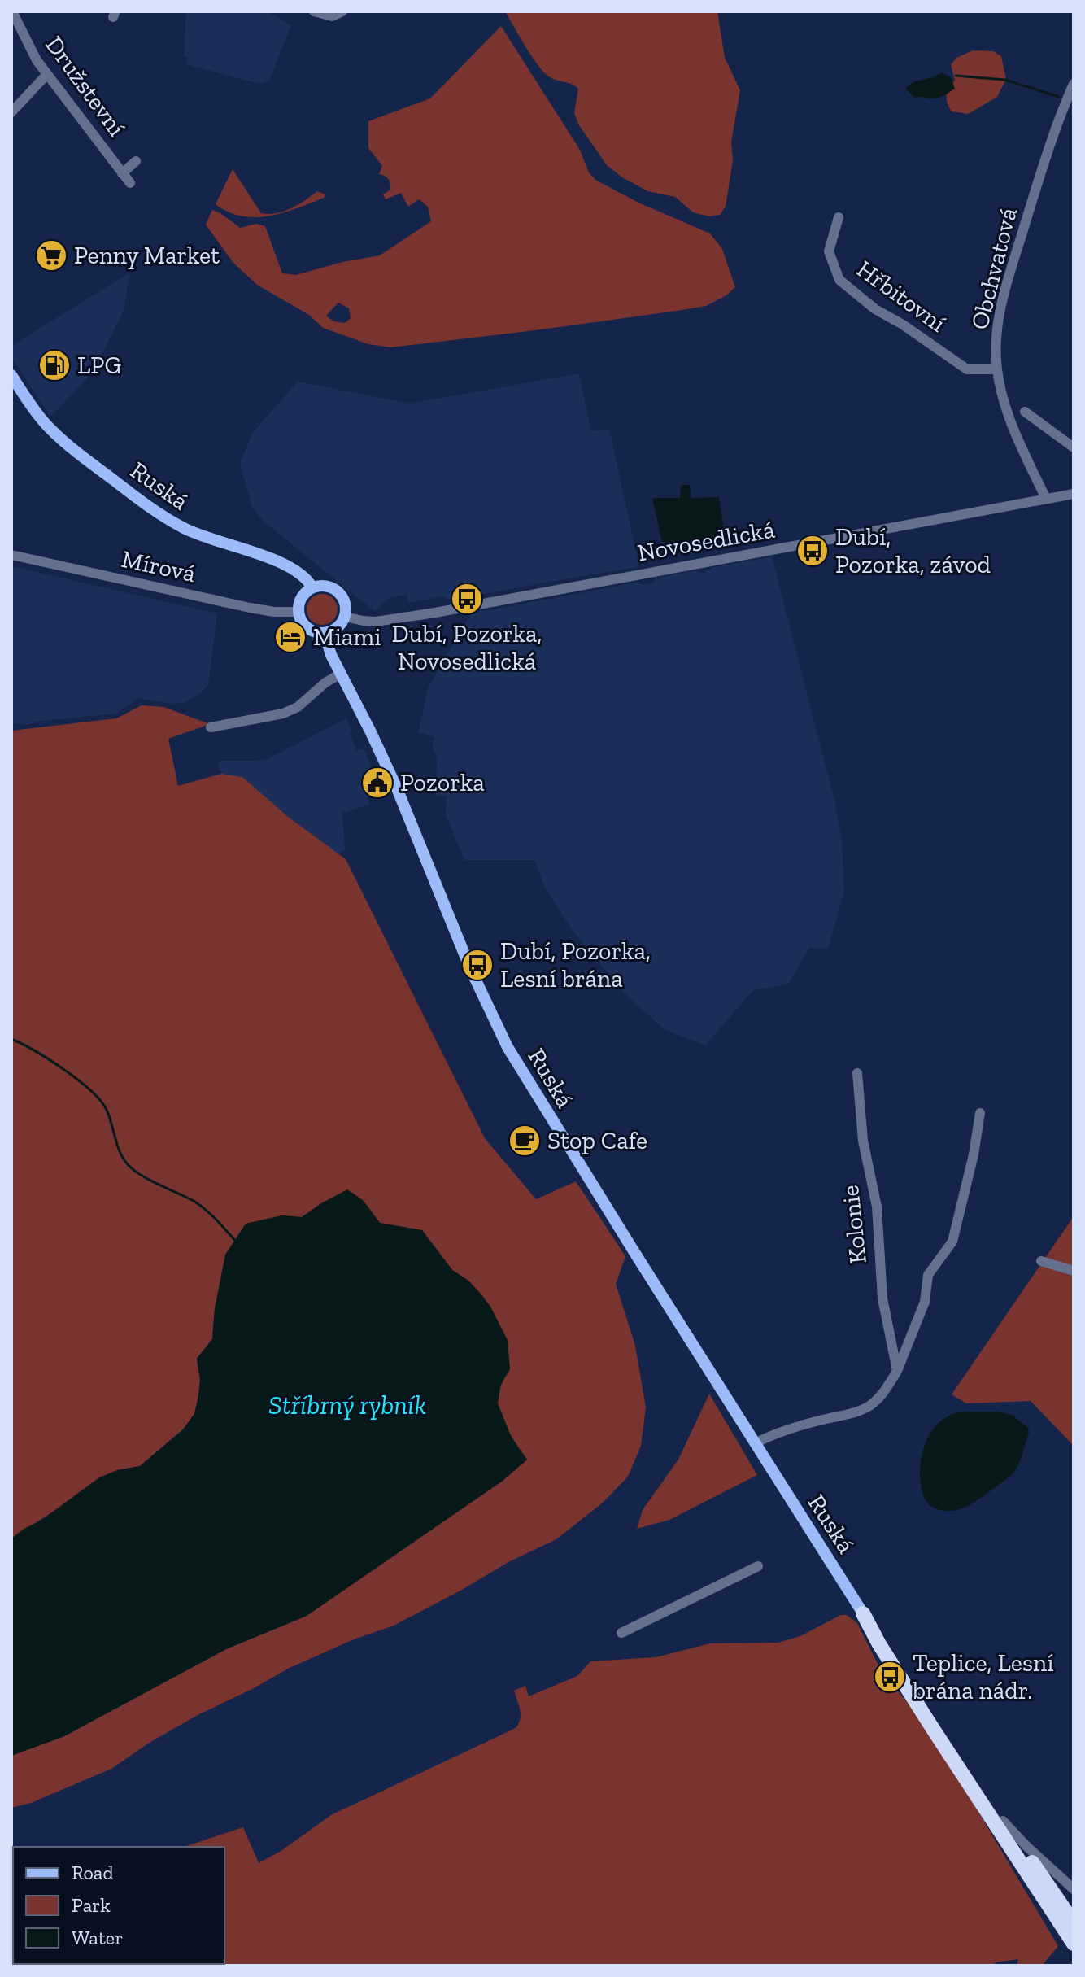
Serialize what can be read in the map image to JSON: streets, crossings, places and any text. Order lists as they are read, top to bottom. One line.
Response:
{"streets":{"main road":["Ruská"],"street":["Družstevní","Obchvatová","Hřbitovní","Novosedlická","Mírová","Kolonie"]},"crossings":[["Obchvatová","Hřbitovní"],["Obchvatová","Novosedlická"],["Ruská","Novosedlická"],["Ruská","Mírová"],["Novosedlická","Mírová"]],"water":["Stříbrný rybník"],"places":{"supermarket":["Penny Market"],"fuel station":["LPG"],"bus stop":["Dubí, Pozorka, závod","Dubí, Pozorka, Novosedlická","Dubí, Pozorka, Lesní brána","Teplice, Lesní brána nádr."],"hotel":["Miami"],"public building":["Pozorka"],"cafe":["Stop Cafe"]},"legend":["Road","Park","Water"]}
